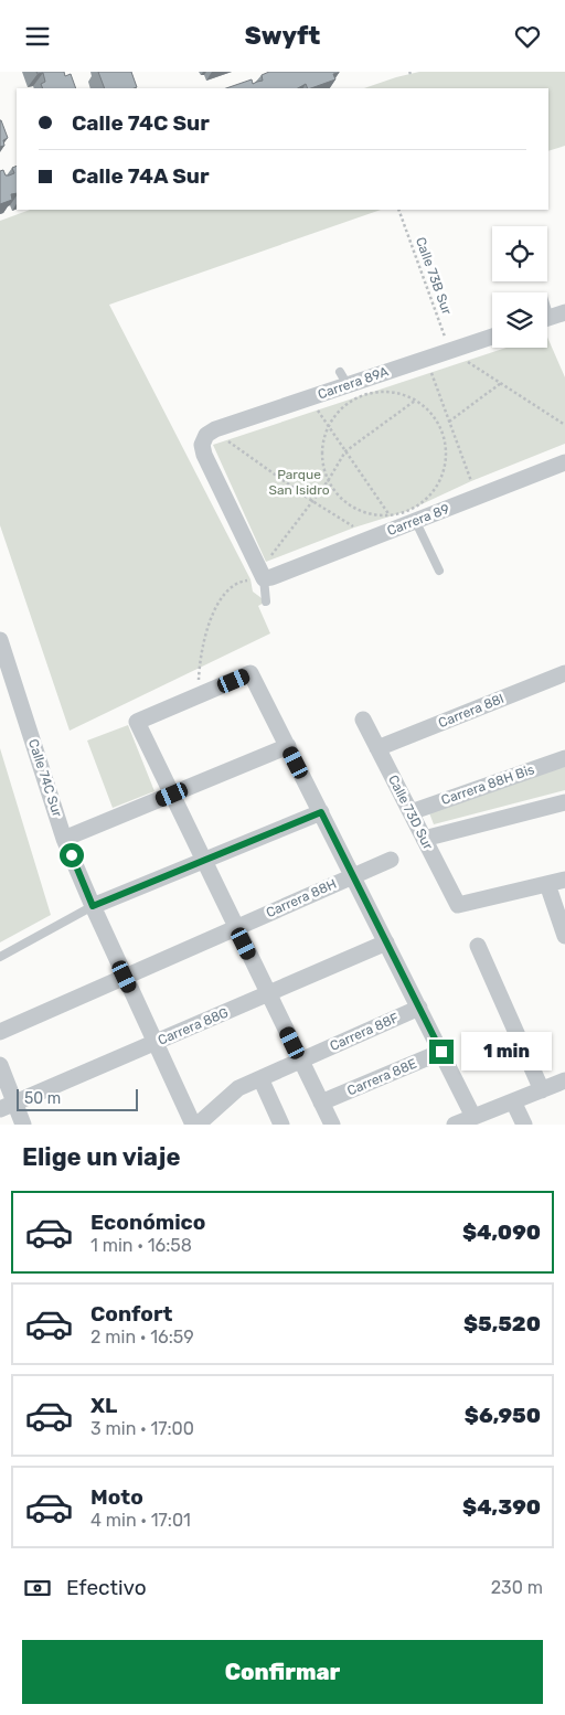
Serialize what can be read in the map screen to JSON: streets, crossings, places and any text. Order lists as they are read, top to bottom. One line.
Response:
{"streets":{"street":["Carrera 89A","Carrera 89","Carrera 88I","Calle 74C Sur","Carrera 88H Bis","Calle 73D Sur","Carrera 88H","Carrera 88G","Carrera 88F","Carrera 88E"],"path":["Calle 73B Sur"]},"crossings":[["Calle 73B Sur","Carrera 89A"],["Carrera 88I","Calle 73D Sur"],["Calle 74C Sur","Carrera 88H"],["Calle 74C Sur","Carrera 88G"],["Carrera 88H Bis","Calle 73D Sur"]],"parks":["Parque San Isidro"],"scale_bar":"50 m","page":{"header":"Swyft","banner":["Calle 74C Sur","Calle 74A Sur"],"bubble":"1 min","scale":"50 m","heading":"Elige un viaje","list":[{"name":"Económico","note":"1 min · 16:58","value":"$4,090"},{"name":"Confort","note":"2 min · 16:59","value":"$5,520"},{"name":"XL","note":"3 min · 17:00","value":"$6,950"},{"name":"Moto","note":"4 min · 17:01","value":"$4,390"}],"pay":["Efectivo","230 m"],"buttons":"Confirmar"}}
